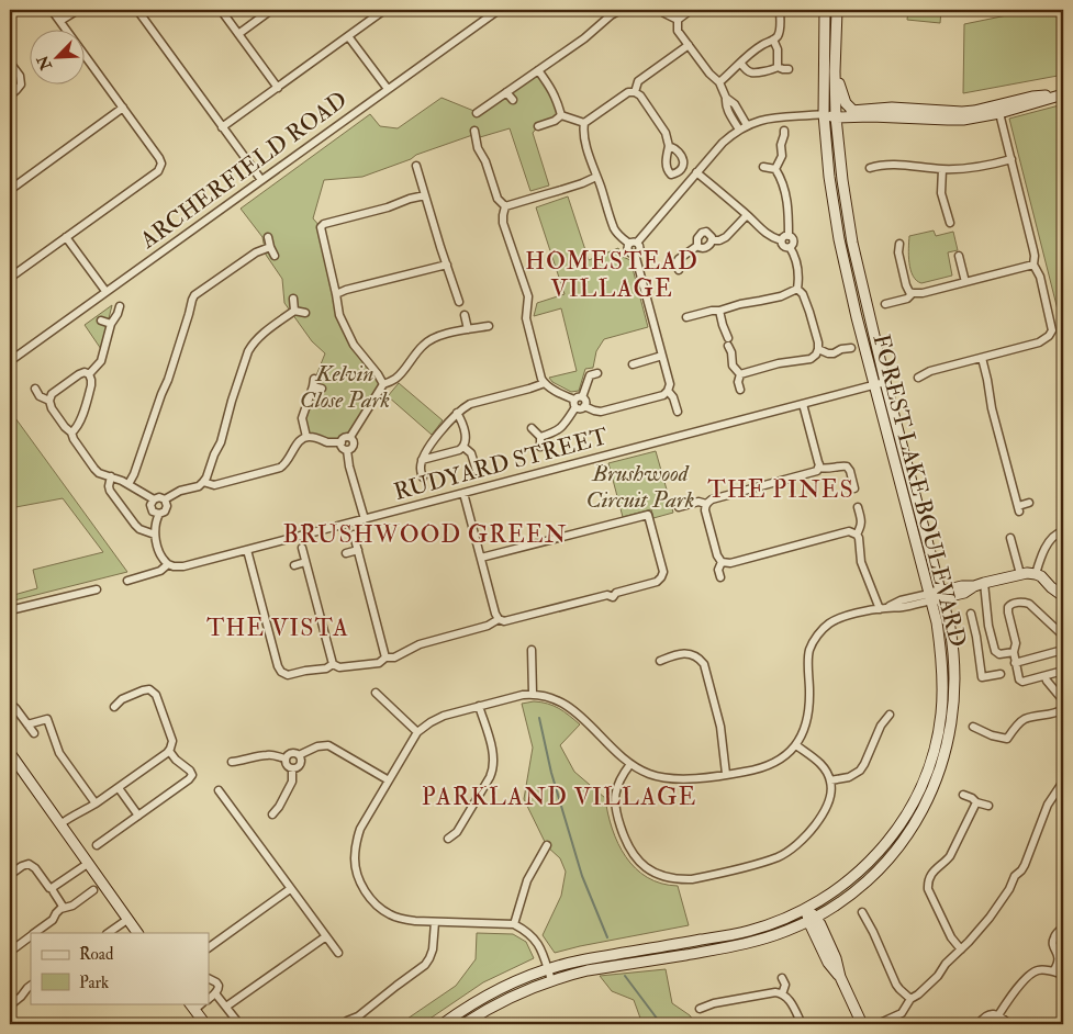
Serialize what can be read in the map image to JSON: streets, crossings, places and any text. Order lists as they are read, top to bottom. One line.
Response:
{"streets":{"main road":["FOREST LAKE BOULEVARD"],"street":["ARCHERFIELD ROAD","RUDYARD STREET"]},"crossings":[["RUDYARD STREET","FOREST LAKE BOULEVARD"]],"districts":["HOMESTEAD VILLAGE","THE PINES","BRUSHWOOD GREEN","THE VISTA","PARKLAND VILLAGE"],"parks":["Kelvin Close Park","Brushwood Circuit Park"],"legend":["Road","Park"],"north":"bottom left"}
